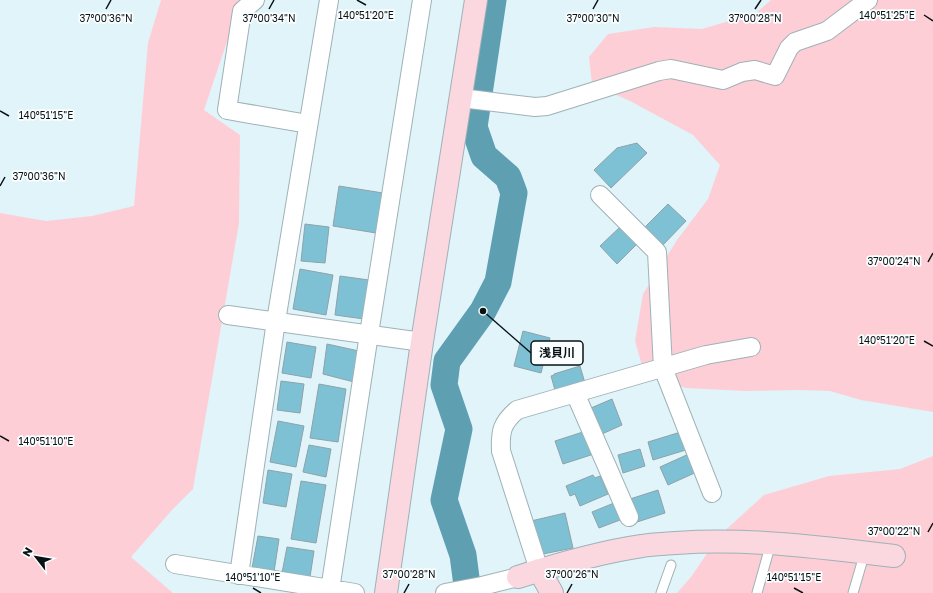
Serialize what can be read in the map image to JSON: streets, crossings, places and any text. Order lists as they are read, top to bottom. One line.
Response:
{"places":["浅貝川"],"north":"top left","coordinates":["140°51'20\"E","140°51'25\"E","37°00'36\"N","37°00'34\"N","37°00'30\"N","37°00'28\"N","140°51'15\"E","37°00'24\"N","140°51'10\"E","37°00'22\"N","37°00'26\"N"]}
